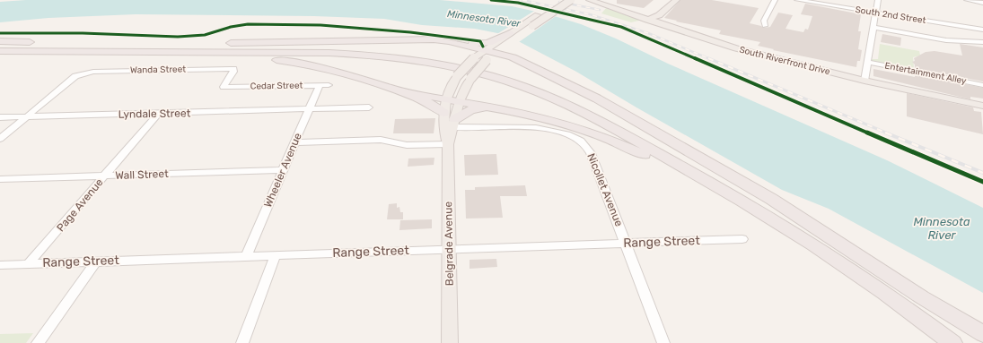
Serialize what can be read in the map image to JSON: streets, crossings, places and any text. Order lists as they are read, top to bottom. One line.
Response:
{"streets":{"main road":["South Riverfront Drive","Belgrade Avenue"],"street":["South 2nd Street","Wanda Street","Entertainment Alley","Cedar Street","Lyndale Street","Wheeler Avenue","Wall Street","Nicollet Avenue","Page Avenue","Range Street"]},"crossings":[["Wanda Street","Cedar Street"],["Wanda Street","Lyndale Street"],["Cedar Street","Wheeler Avenue"],["Lyndale Street","Wheeler Avenue"],["Lyndale Street","Page Avenue"],["Wheeler Avenue","Wall Street"],["Wheeler Avenue","Range Street"],["Wall Street","Page Avenue"],["Nicollet Avenue","Range Street"],["Nicollet Avenue","Belgrade Avenue"],["Page Avenue","Range Street"],["Range Street","Belgrade Avenue"]],"water":["Minnesota River"]}
